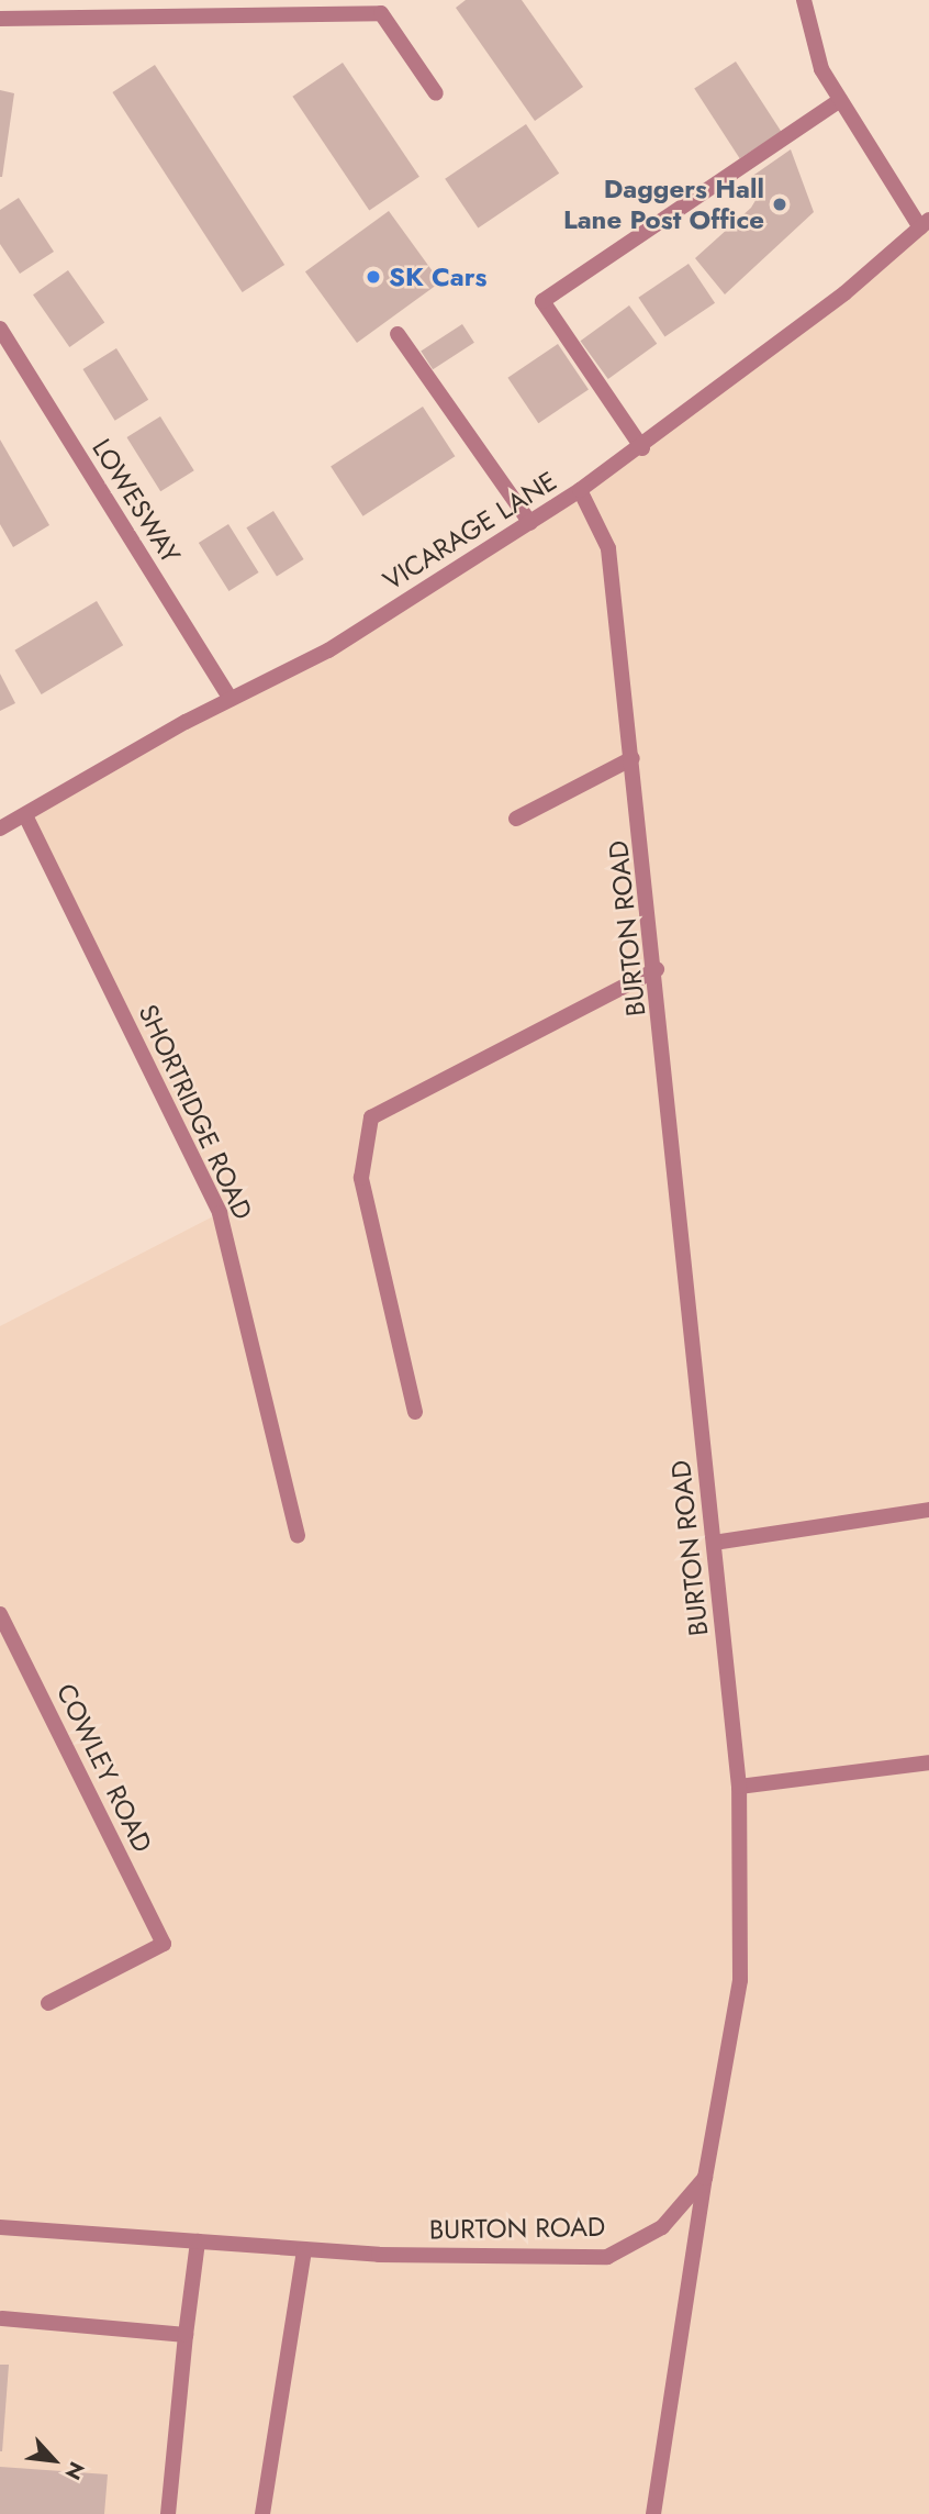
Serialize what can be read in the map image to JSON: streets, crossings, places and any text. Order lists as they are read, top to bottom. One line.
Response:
{"streets":{"street":["LOWESWAY","VICARAGE LANE","BURTON ROAD","SHORTRIDGE ROAD","COWLEY ROAD"]},"crossings":[["LOWESWAY","VICARAGE LANE"],["VICARAGE LANE","BURTON ROAD"],["VICARAGE LANE","SHORTRIDGE ROAD"]],"places":["Daggers Hall Lane Post Office","SK Cars"],"north":"bottom right"}
